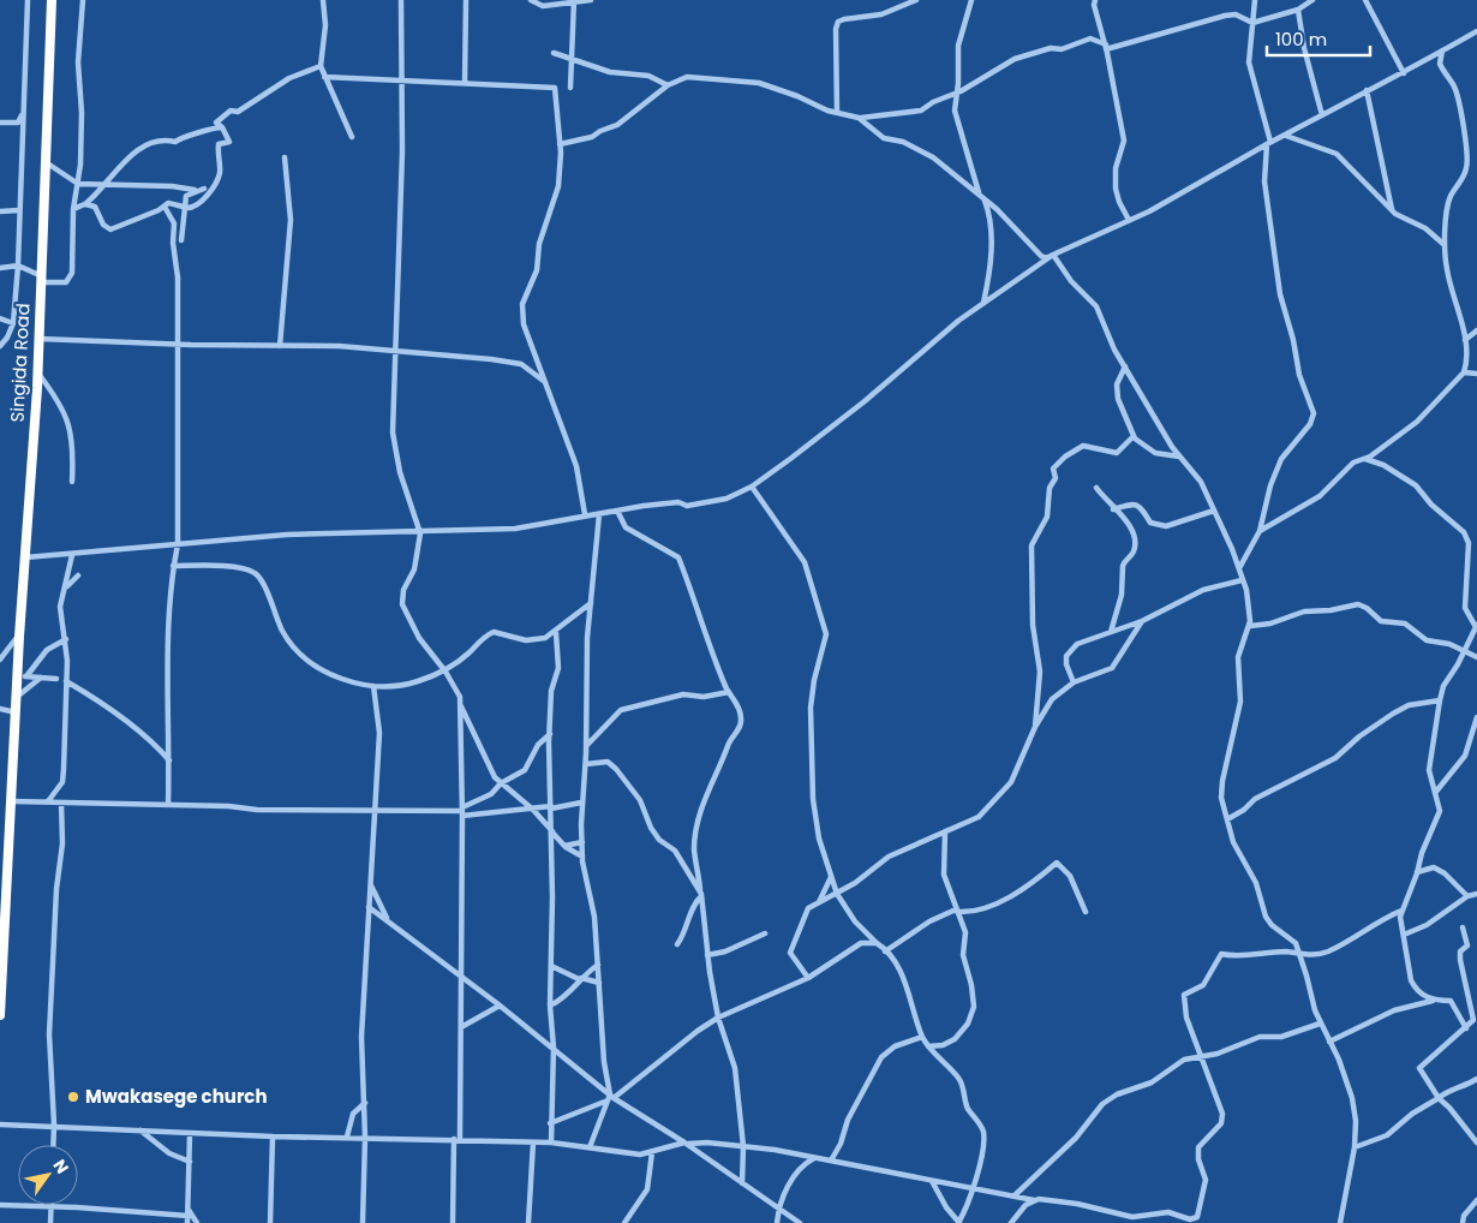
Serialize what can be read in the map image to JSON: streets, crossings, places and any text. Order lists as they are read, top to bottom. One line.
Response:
{"streets":{"highway":["Singida Road"]},"places":["Mwakasege church"],"scale_bar":"100 m","north":"top right"}
